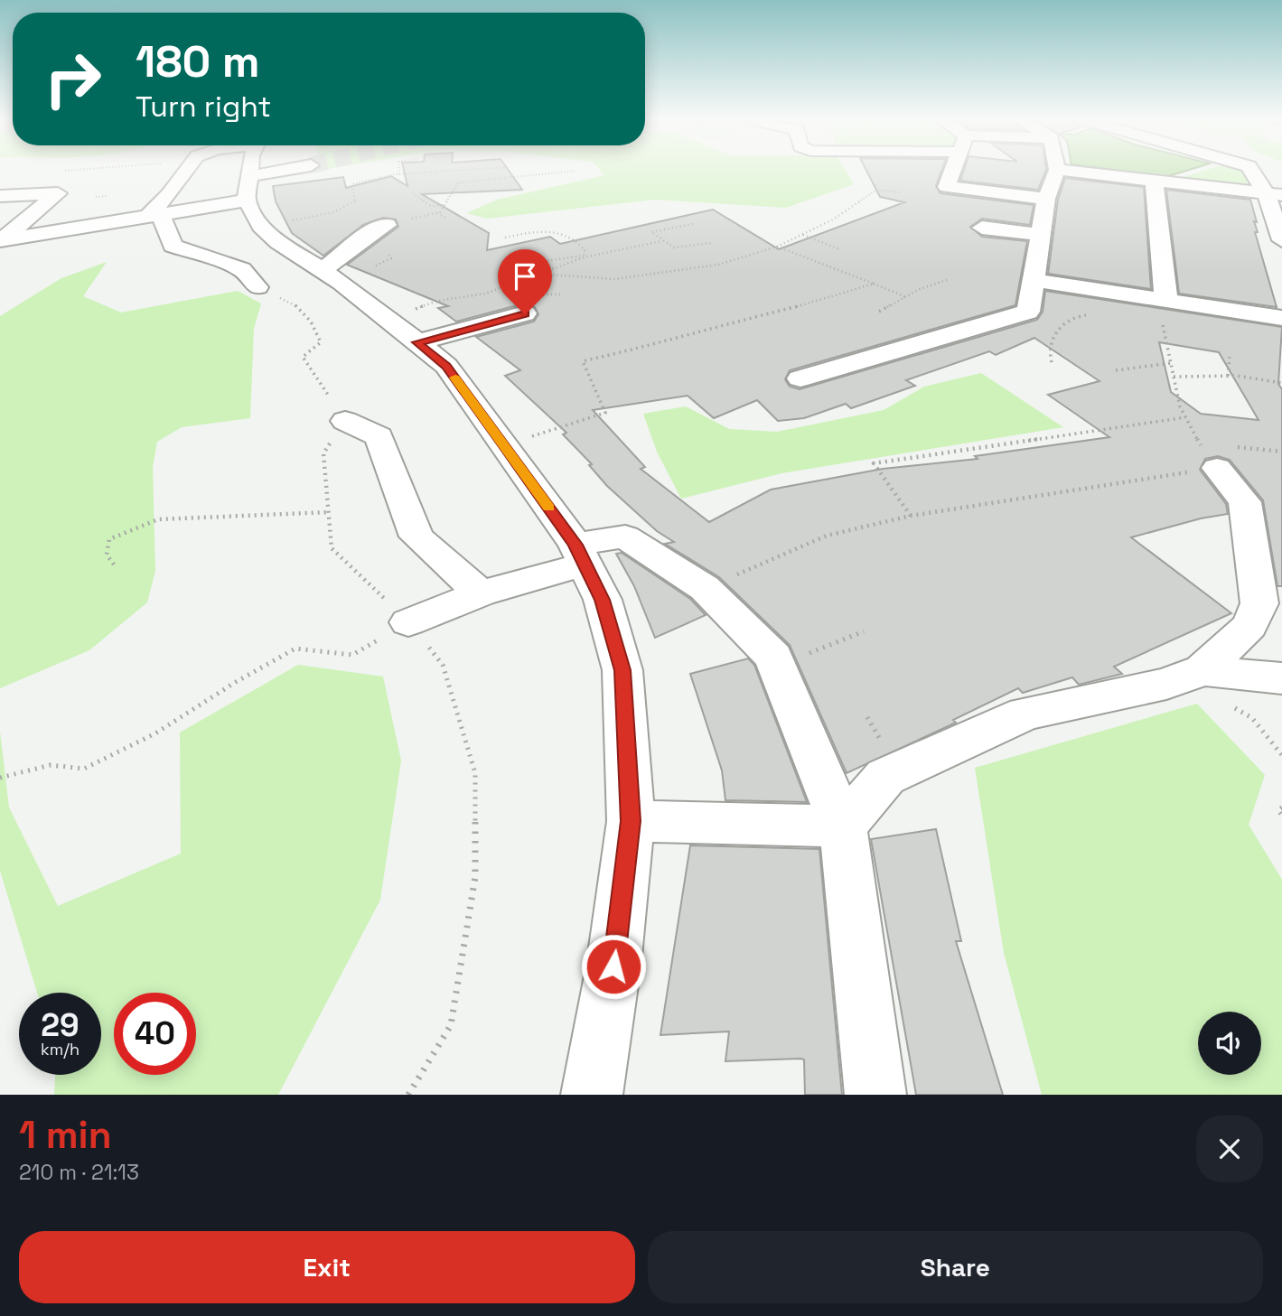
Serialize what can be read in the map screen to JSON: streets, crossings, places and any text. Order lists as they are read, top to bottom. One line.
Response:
{"page":{"turn":["180 m","Turn right"],"speed":"29 km/h","limit":"40","heading":["1 min","210 m · 21:13"],"buttons":["Exit","Share"]}}
